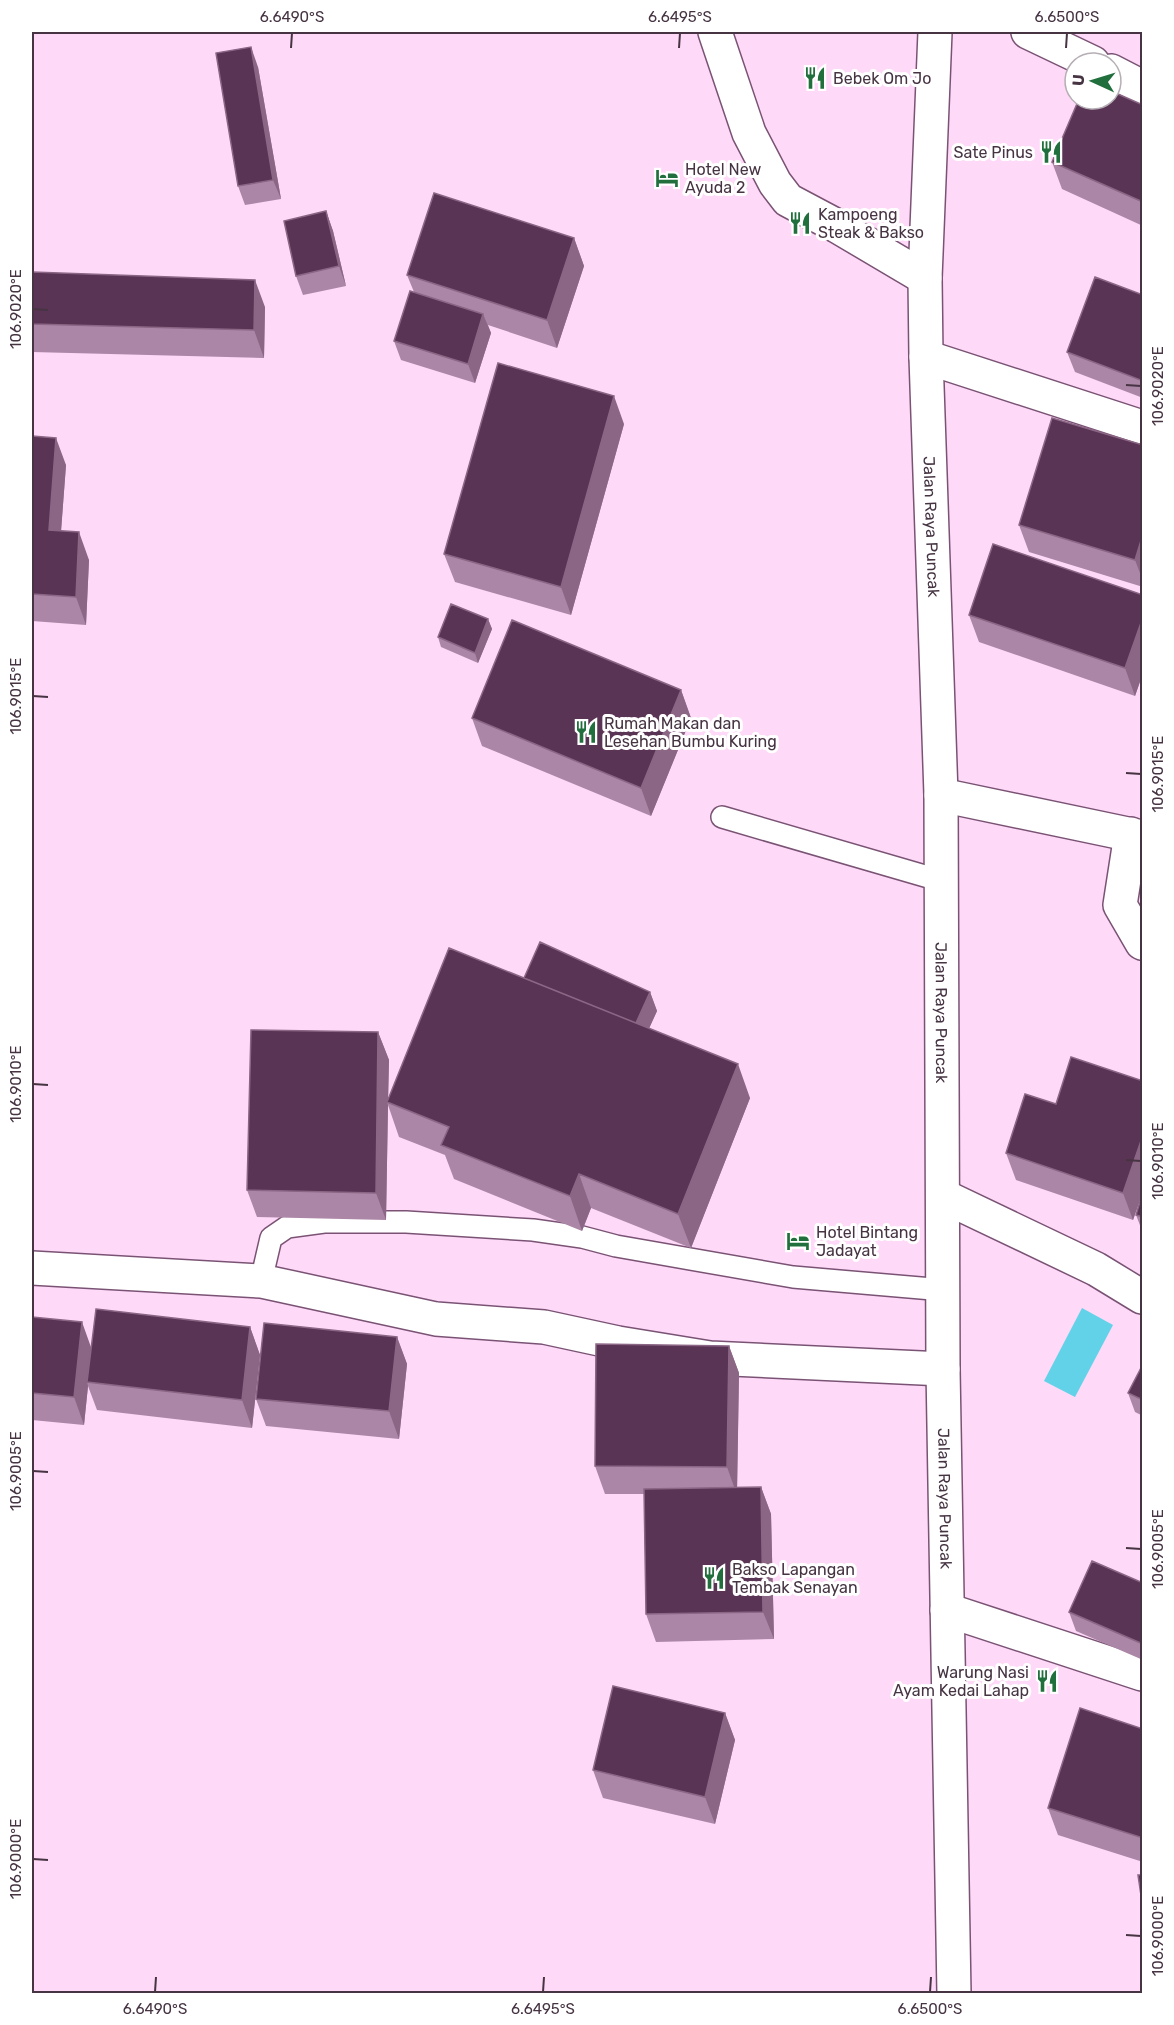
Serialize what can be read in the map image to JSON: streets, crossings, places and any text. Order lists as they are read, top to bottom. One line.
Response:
{"streets":{"main road":["Jalan Raya Puncak"]},"places":{"restaurant":["Bebek Om Jo","Sate Pinus","Kampoeng Steak & Bakso","Rumah Makan dan Lesehan Bumbu Kuring","Bakso Lapangan Tembak Senayan","Warung Nasi Ayam Kedai Lahap"],"hotel":["Hotel New Ayuda 2","Hotel Bintang Jadayat"]},"north":"left","coordinates":["6.6490°S","6.6495°S","6.6500°S","106.9020°E","106.9015°E","106.9010°E","106.9005°E","106.9000°E"]}
